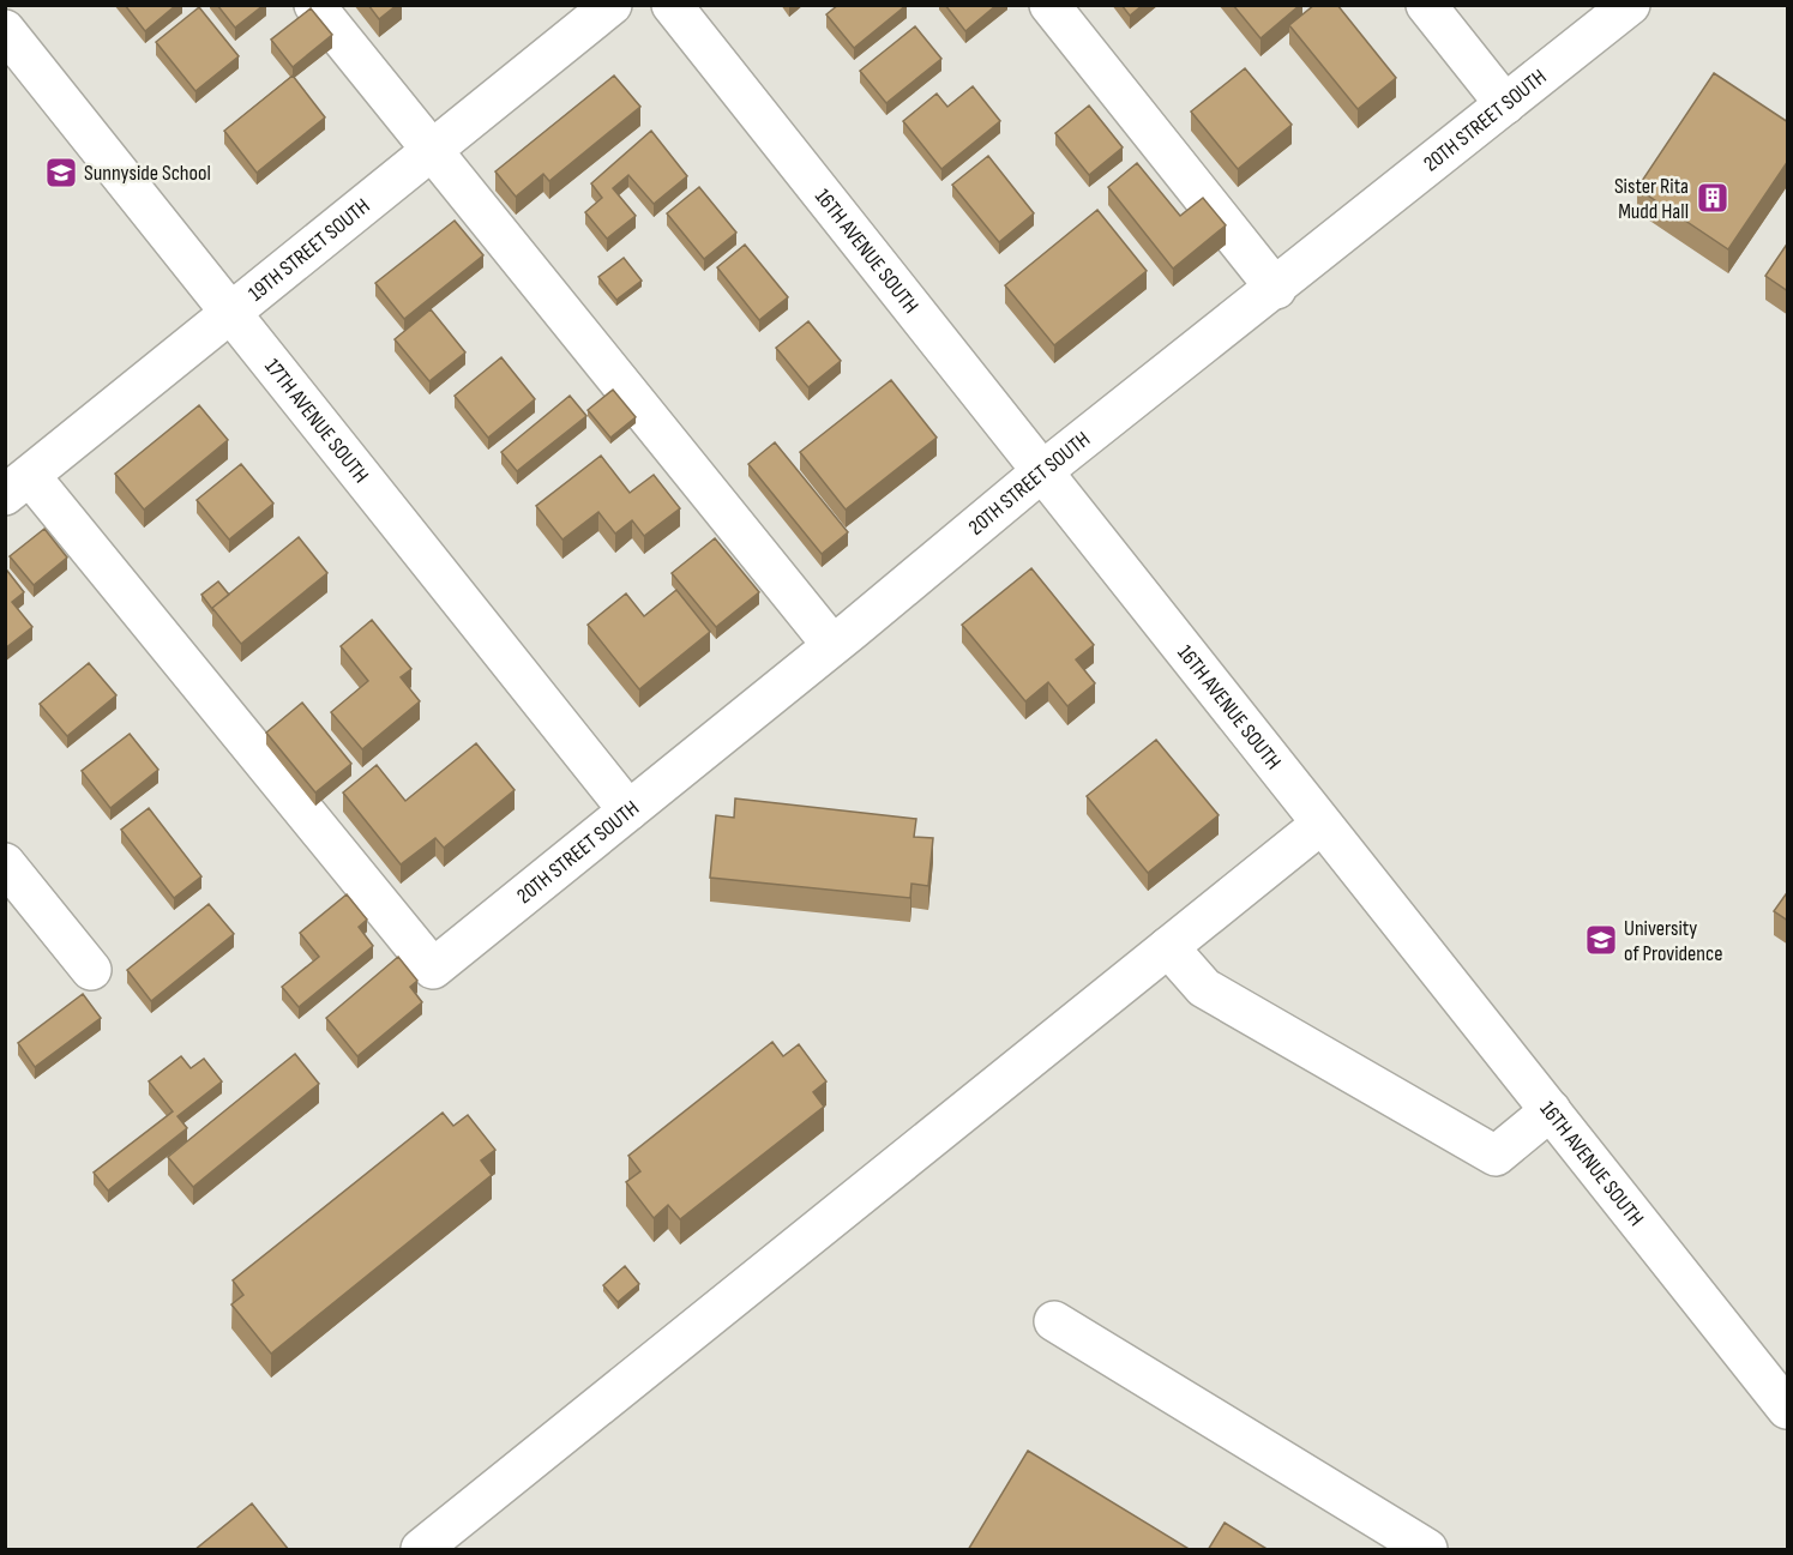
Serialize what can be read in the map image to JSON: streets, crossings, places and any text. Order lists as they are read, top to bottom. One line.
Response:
{"streets":{"street":["20TH STREET SOUTH","19TH STREET SOUTH","16TH AVENUE SOUTH","17TH AVENUE SOUTH"]},"crossings":[["20TH STREET SOUTH","19TH STREET SOUTH"],["20TH STREET SOUTH","16TH AVENUE SOUTH"],["20TH STREET SOUTH","17TH AVENUE SOUTH"],["19TH STREET SOUTH","17TH AVENUE SOUTH"]],"places":{"school or university":["Sunnyside School","University of Providence"],"building":["Sister Rita Mudd Hall"]}}
